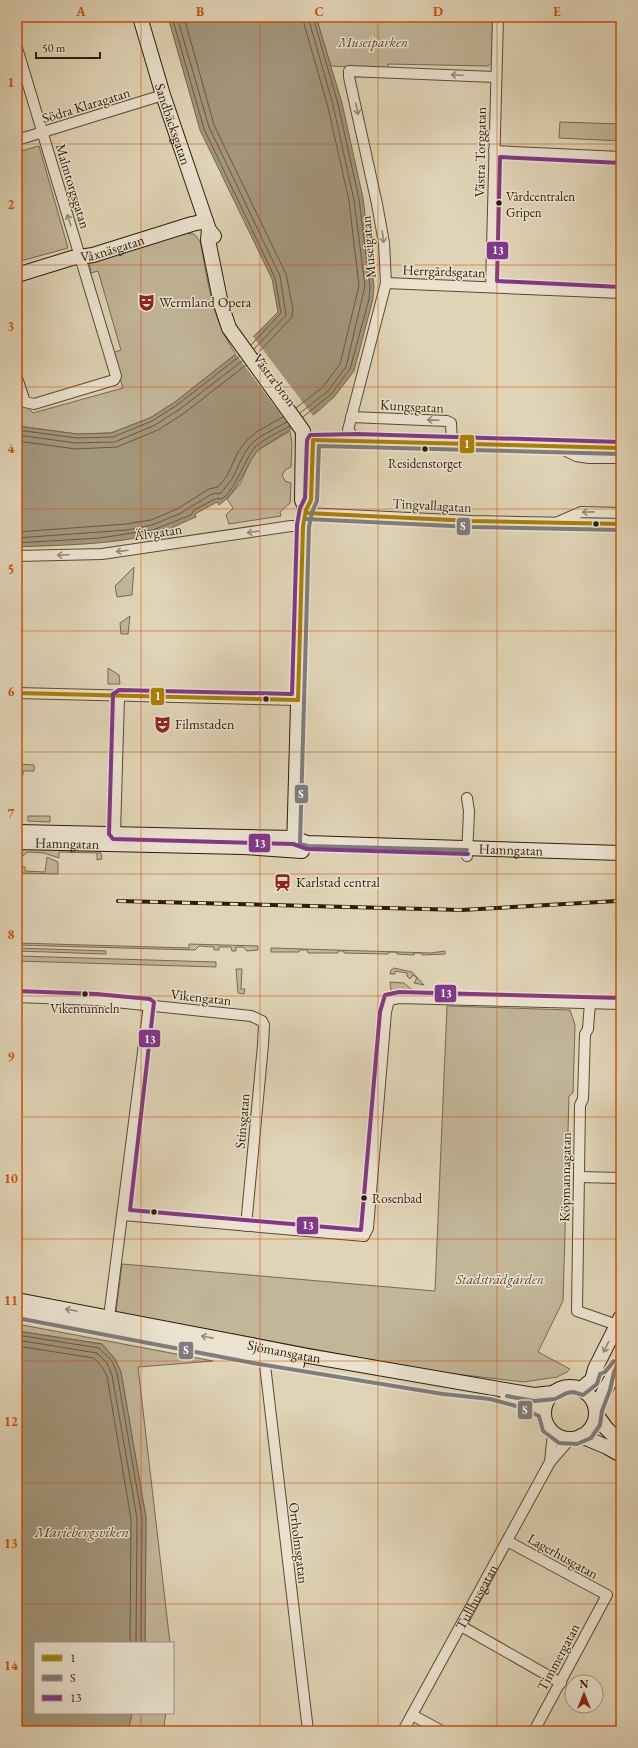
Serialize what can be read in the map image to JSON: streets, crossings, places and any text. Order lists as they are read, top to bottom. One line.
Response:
{"streets":{"street":["Södra Klaragatan","Sandbäcksgatan","Västra Torggatan","Malmtorgsgatan","Museigatan","Våxnäsgatan","Herrgårdsgatan","Västra bron","Kungsgatan","Tingvallagatan","Älvgatan","Hamngatan","Vikengatan","Stinsgatan","Köpmannagatan","Sjömansgatan","Orrholmsgatan","Lagerhusgatan","Tullhusgatan","Timmergatan"]},"crossings":[["Södra Klaragatan","Sandbäcksgatan"],["Södra Klaragatan","Malmtorgsgatan"],["Sandbäcksgatan","Våxnäsgatan"],["Sandbäcksgatan","Västra bron"],["Västra Torggatan","Museigatan"],["Västra Torggatan","Herrgårdsgatan"],["Malmtorgsgatan","Våxnäsgatan"],["Museigatan","Herrgårdsgatan"],["Museigatan","Kungsgatan"],["Tingvallagatan","Älvgatan"],["Vikengatan","Stinsgatan"],["Sjömansgatan","Orrholmsgatan"],["Sjömansgatan","Tullhusgatan"],["Lagerhusgatan","Tullhusgatan"],["Lagerhusgatan","Timmergatan"]],"one_way":["Älvgatan"],"water":["Mariebergsviken"],"parks":["Museiparken","Stadsträdgården"],"places":{"other":["Vårdcentralen Gripen","Residenstorget","Vikentunneln","Rosenbad"],"theatre":["Wermland Opera","Filmstaden"],"station":["Karlstad central"]},"lines":["transit line 13","transit line 1","transit line S"],"legend":["1","S","13"],"scale_bar":"50 m","north":"top","grid":{"columns":["A","B","C","D","E"],"rows":["1","2","3","4","5","6","7","8","9","10","11","12","13","14"]}}
